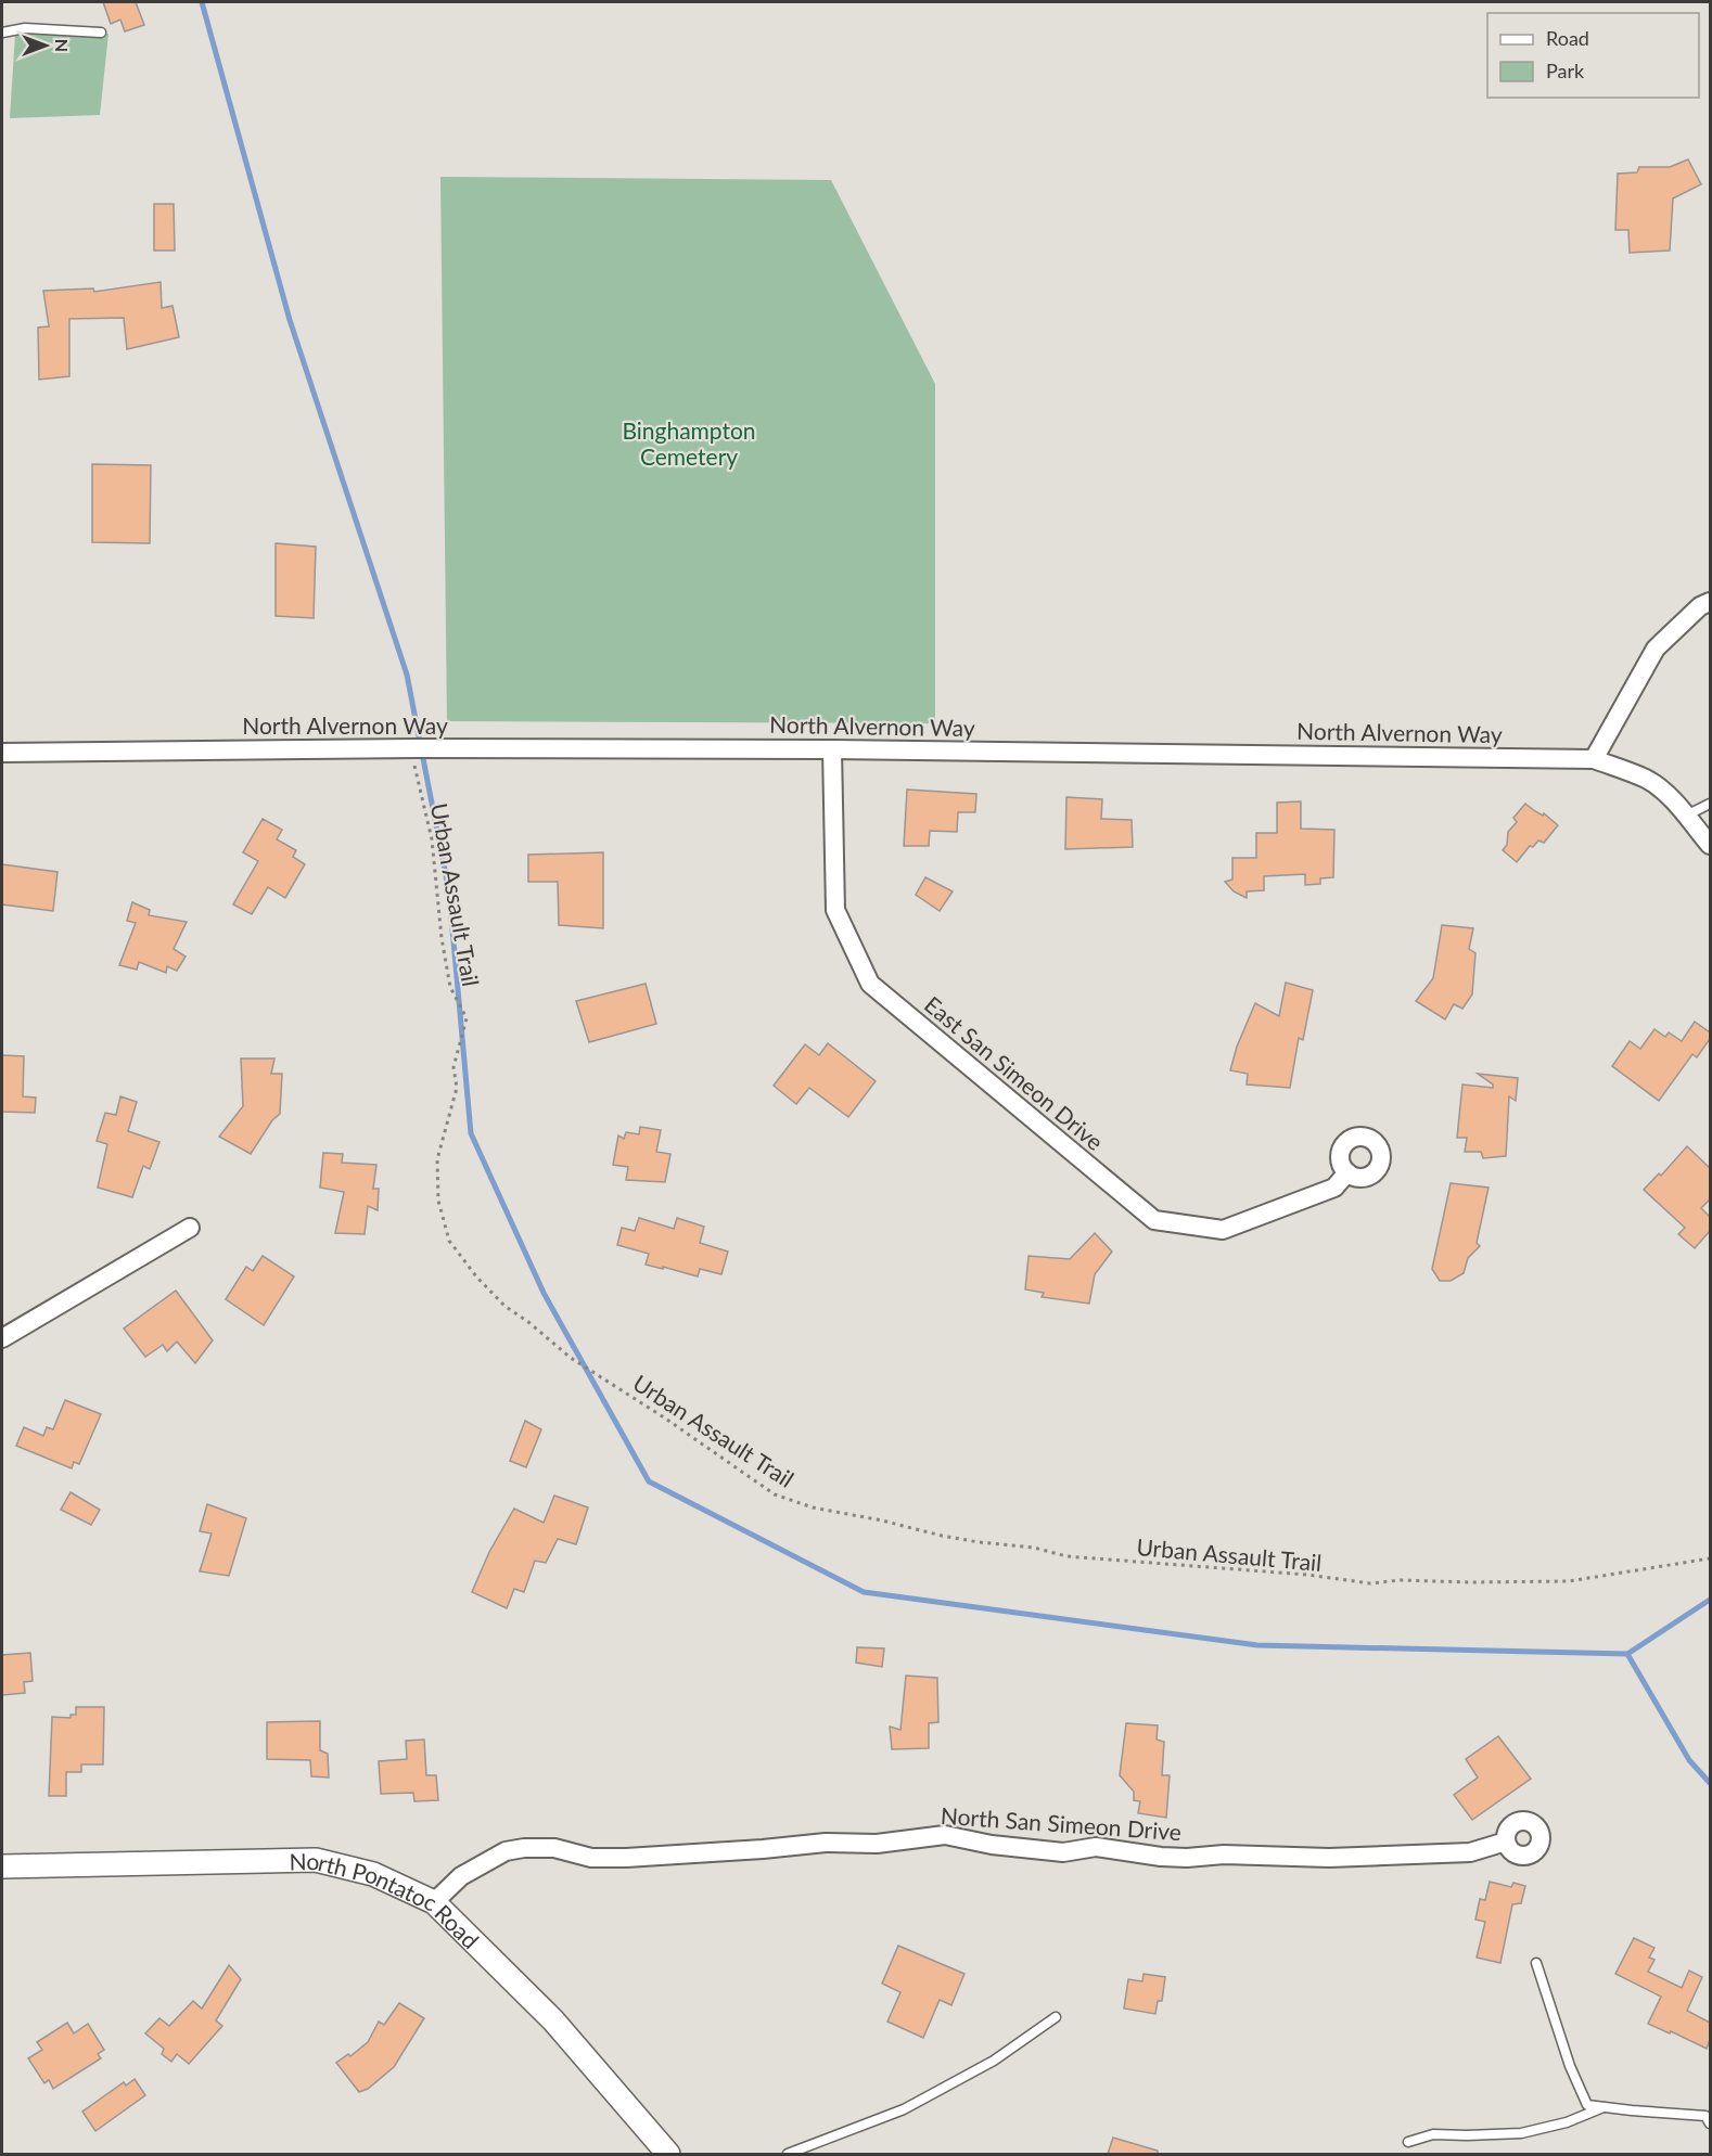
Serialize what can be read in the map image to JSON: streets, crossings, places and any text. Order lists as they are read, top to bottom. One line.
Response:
{"streets":{"street":["North Alvernon Way","East San Simeon Drive","North San Simeon Drive","North Pontatoc Road"],"path":["Urban Assault Trail"]},"crossings":[["North Alvernon Way","Urban Assault Trail"],["North Alvernon Way","East San Simeon Drive"],["North San Simeon Drive","North Pontatoc Road"]],"parks":["Binghampton Cemetery"],"legend":["Road","Park"],"north":"right"}
